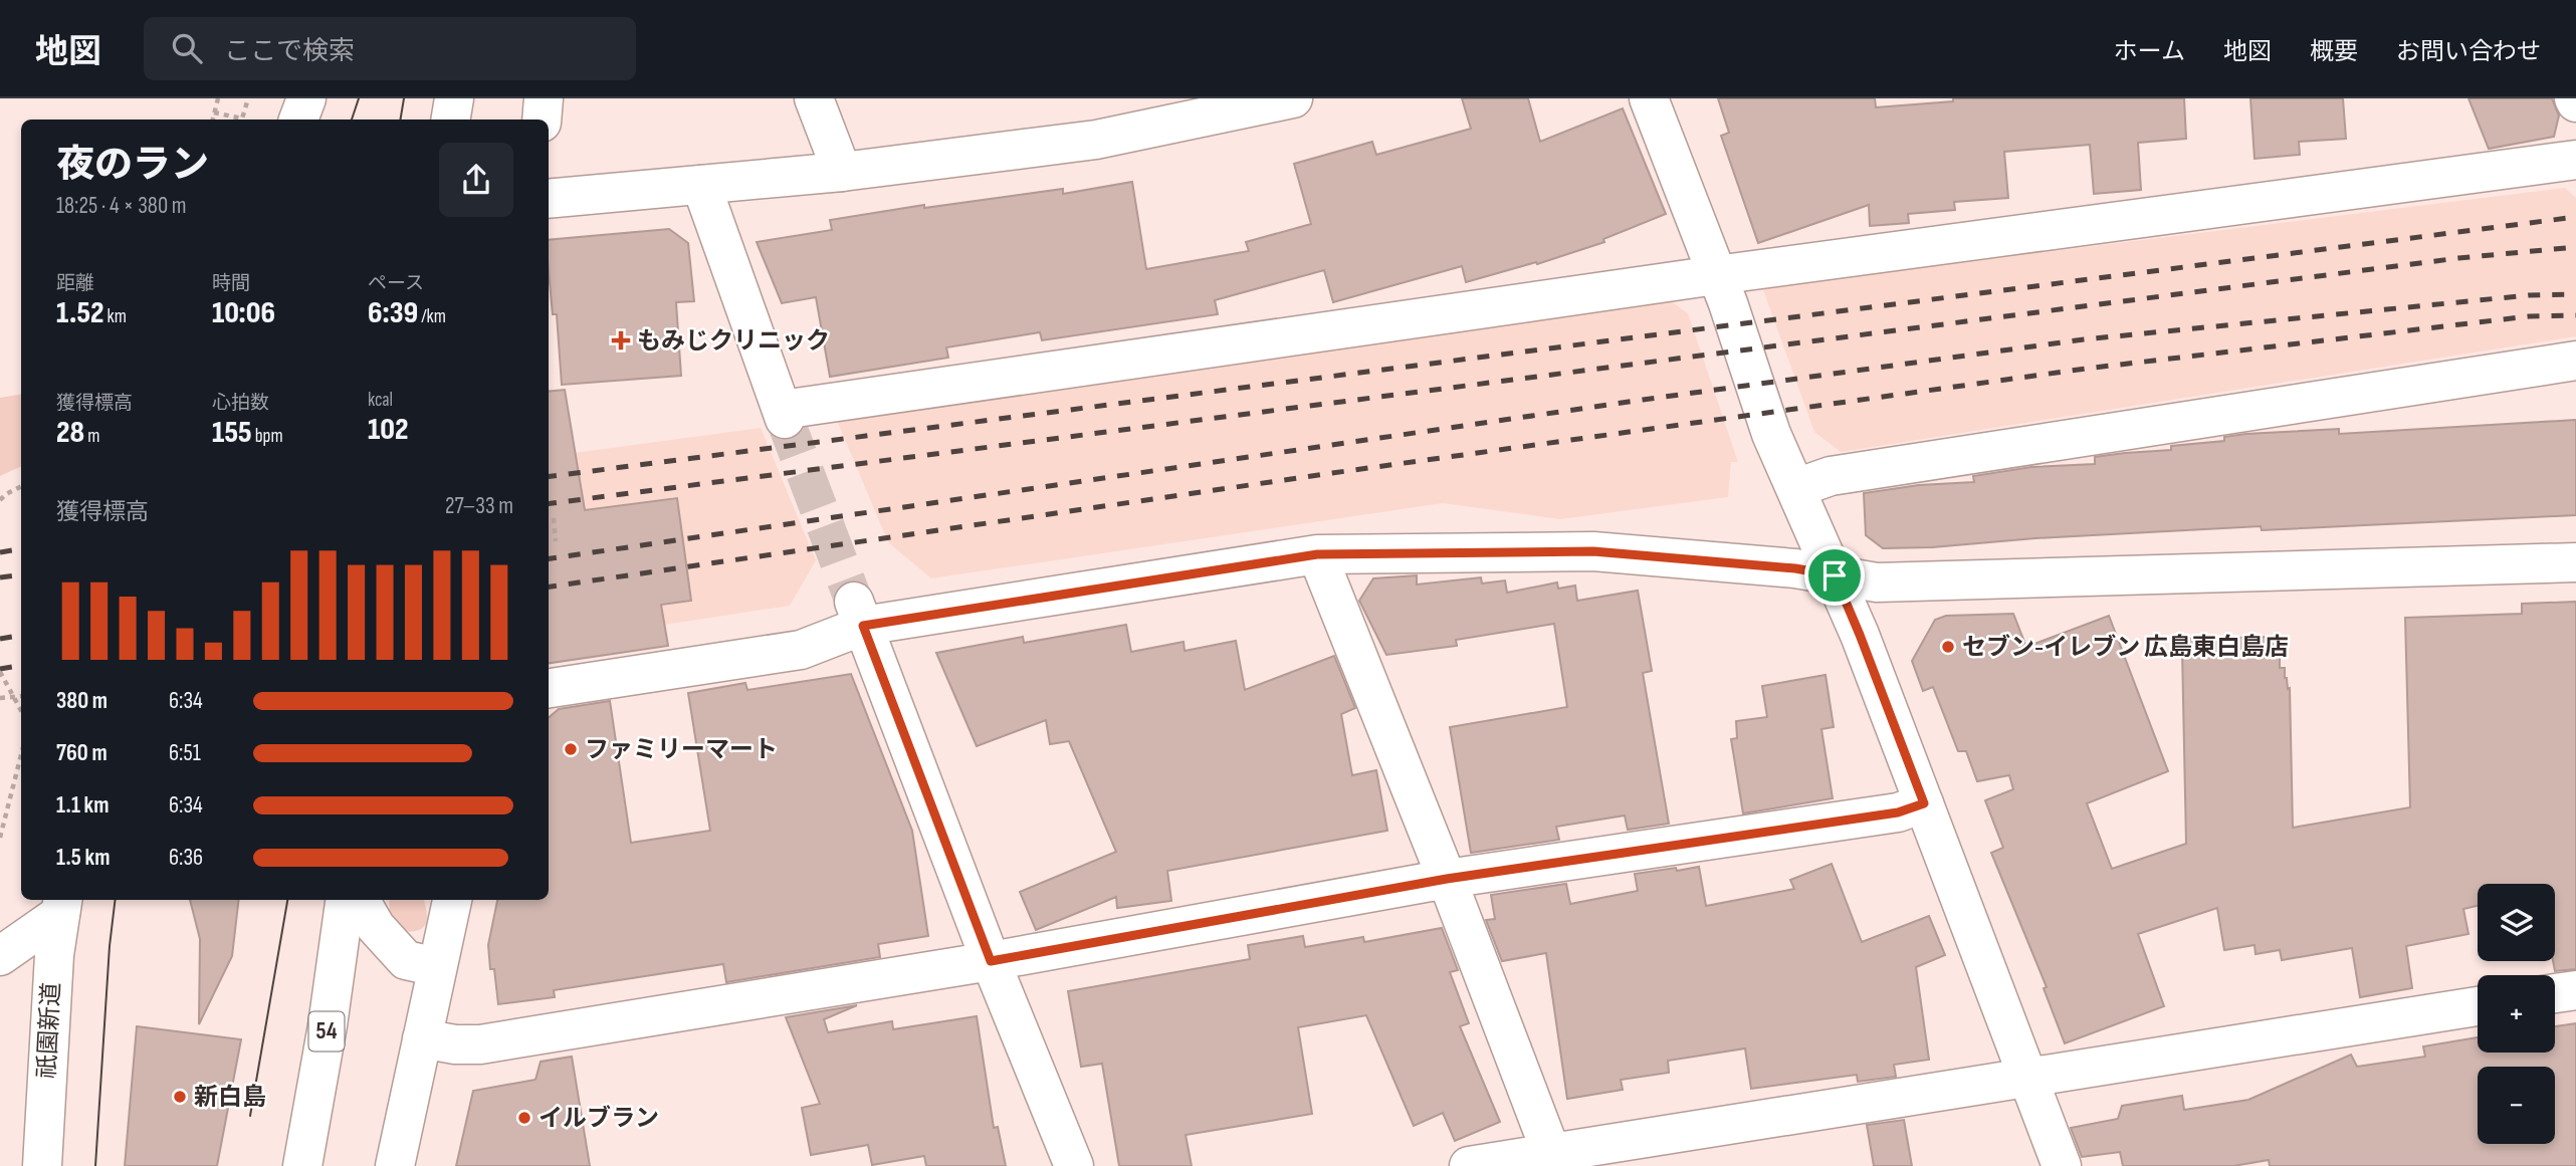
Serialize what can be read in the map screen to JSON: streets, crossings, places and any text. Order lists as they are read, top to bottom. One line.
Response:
{"streets":{"main road":["祇園新道","54"]},"places":{"health":["もみじクリニック"],"other":["セブン-イレブン 広島東白島店","ファミリーマート","新白島","イルブラン"]},"page":{"header":"地図","search":"ここで検索","nav":["ホーム","地図","概要","お問い合わせ"],"heading":["夜のラン","18:25 · 4 × 380 m"],"stats":[["距離","1.52 km"],["時間","10:06"],["ペース","6:39 /km"],["獲得標高","28 m"],["心拍数","155 bpm"],["kcal","102"]],"chart":["獲得標高","27–33 m"],"list":[{"name":"380 m","note":"6:34"},{"name":"760 m","note":"6:51"},{"name":"1.1 km","note":"6:34"},{"name":"1.5 km","note":"6:36"}],"map_buttons":["+","−"]}}
